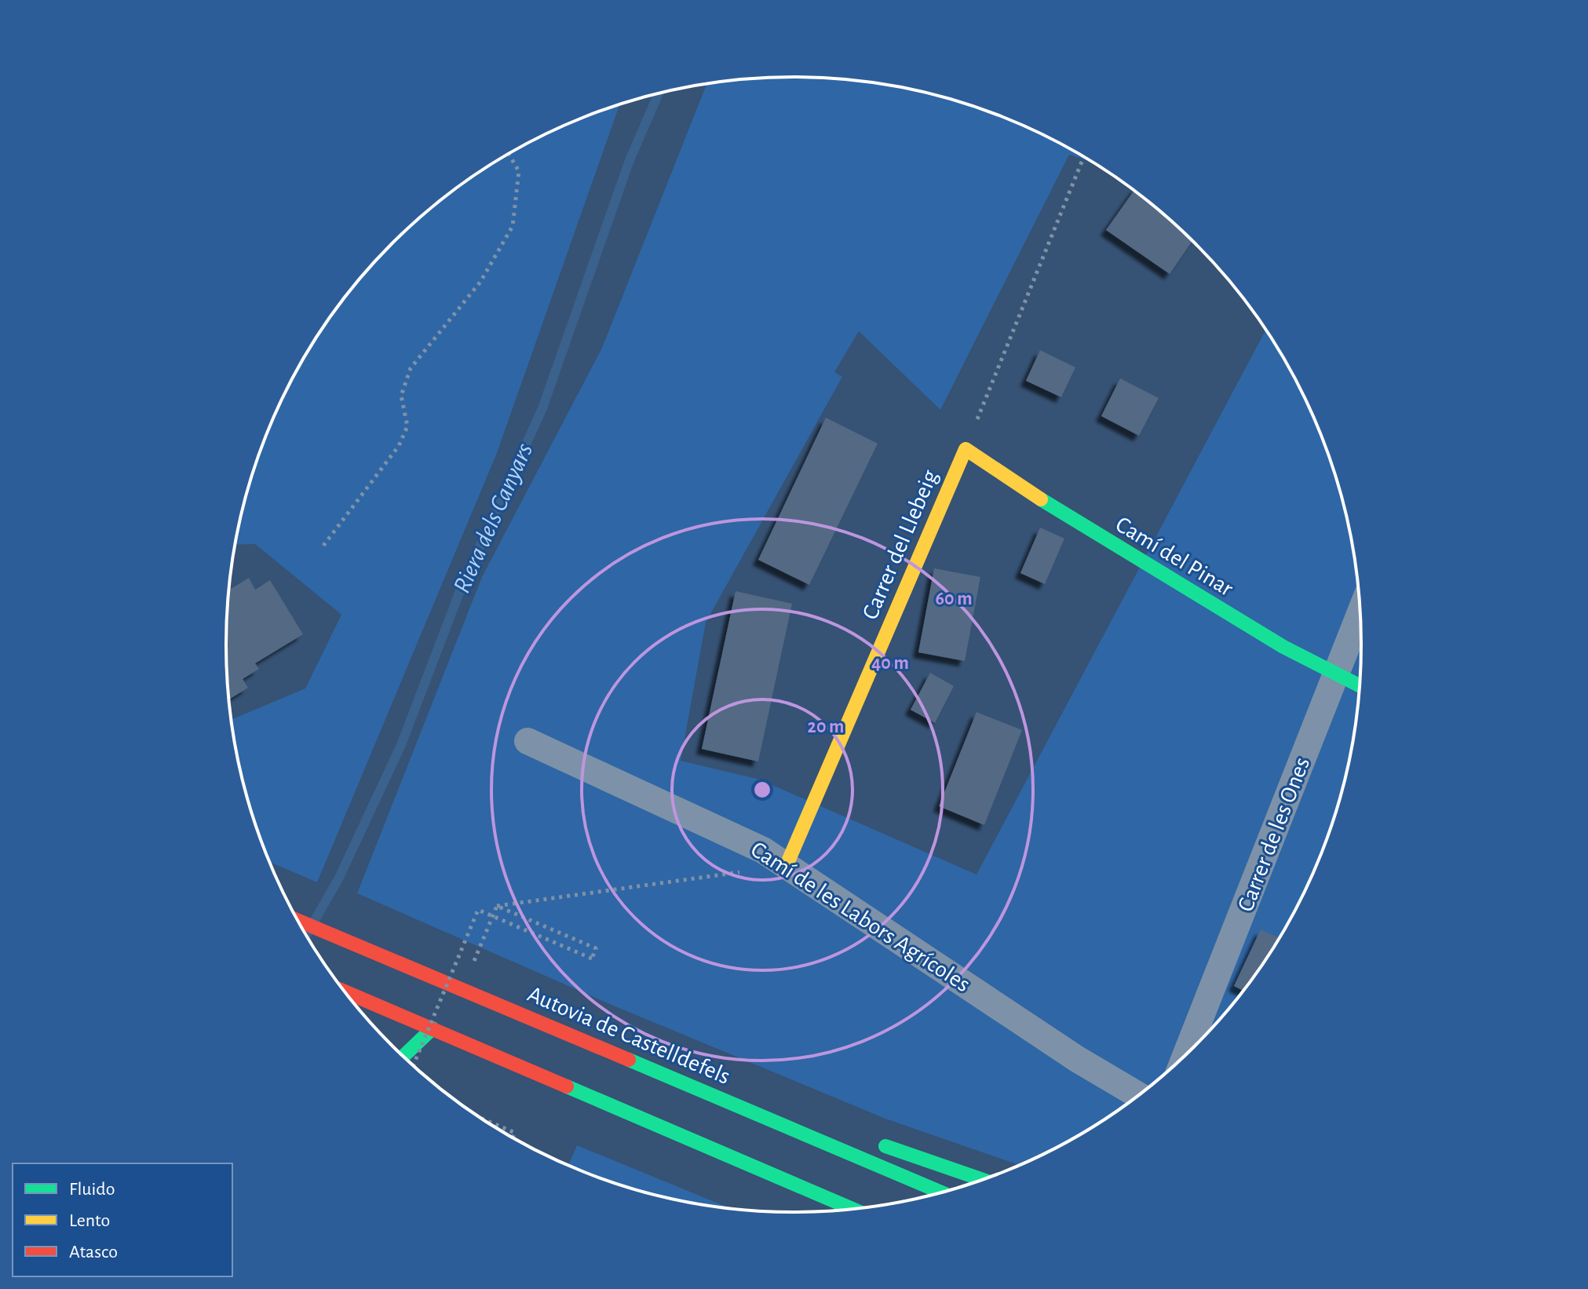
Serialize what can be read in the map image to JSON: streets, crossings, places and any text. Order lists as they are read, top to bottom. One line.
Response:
{"streets":{"main road":["Carrer del Llebeig","Camí del Pinar","Autovia de Castelldefels"],"street":["Carrer de les Ones","Camí de les Labors Agrícoles"]},"crossings":[["Carrer del Llebeig","Camí del Pinar"],["Carrer del Llebeig","Camí de les Labors Agrícoles"],["Camí del Pinar","Carrer de les Ones"]],"water":["Riera dels Canyars"],"legend":["Fluido","Lento","Atasco"],"rings":["60 m","40 m","20 m"]}
